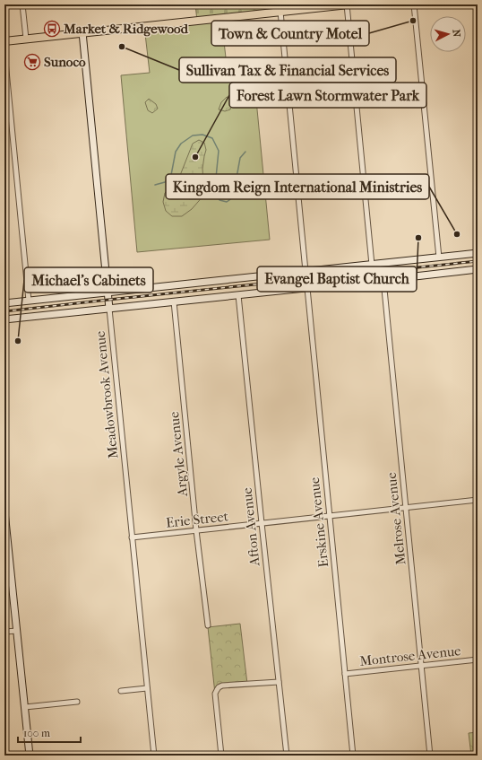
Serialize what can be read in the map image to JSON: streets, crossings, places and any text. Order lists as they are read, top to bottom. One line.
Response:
{"streets":{"street":["Meadowbrook Avenue","Argyle Avenue","Melrose Avenue","Erie Street","Erskine Avenue","Afton Avenue","Montrose Avenue"]},"crossings":[["Meadowbrook Avenue","Erie Street"],["Argyle Avenue","Erie Street"],["Melrose Avenue","Erie Street"],["Melrose Avenue","Montrose Avenue"],["Erie Street","Erskine Avenue"],["Erie Street","Afton Avenue"],["Erskine Avenue","Montrose Avenue"]],"places":{"other":["Town & Country Motel","Sullivan Tax & Financial Services","Forest Lawn Stormwater Park","Kingdom Reign International Ministries","Evangel Baptist Church","Michael's Cabinets"],"bus stop":["Market & Ridgewood"],"supermarket":["Sunoco"]},"scale_bar":"100 m","north":"right"}
